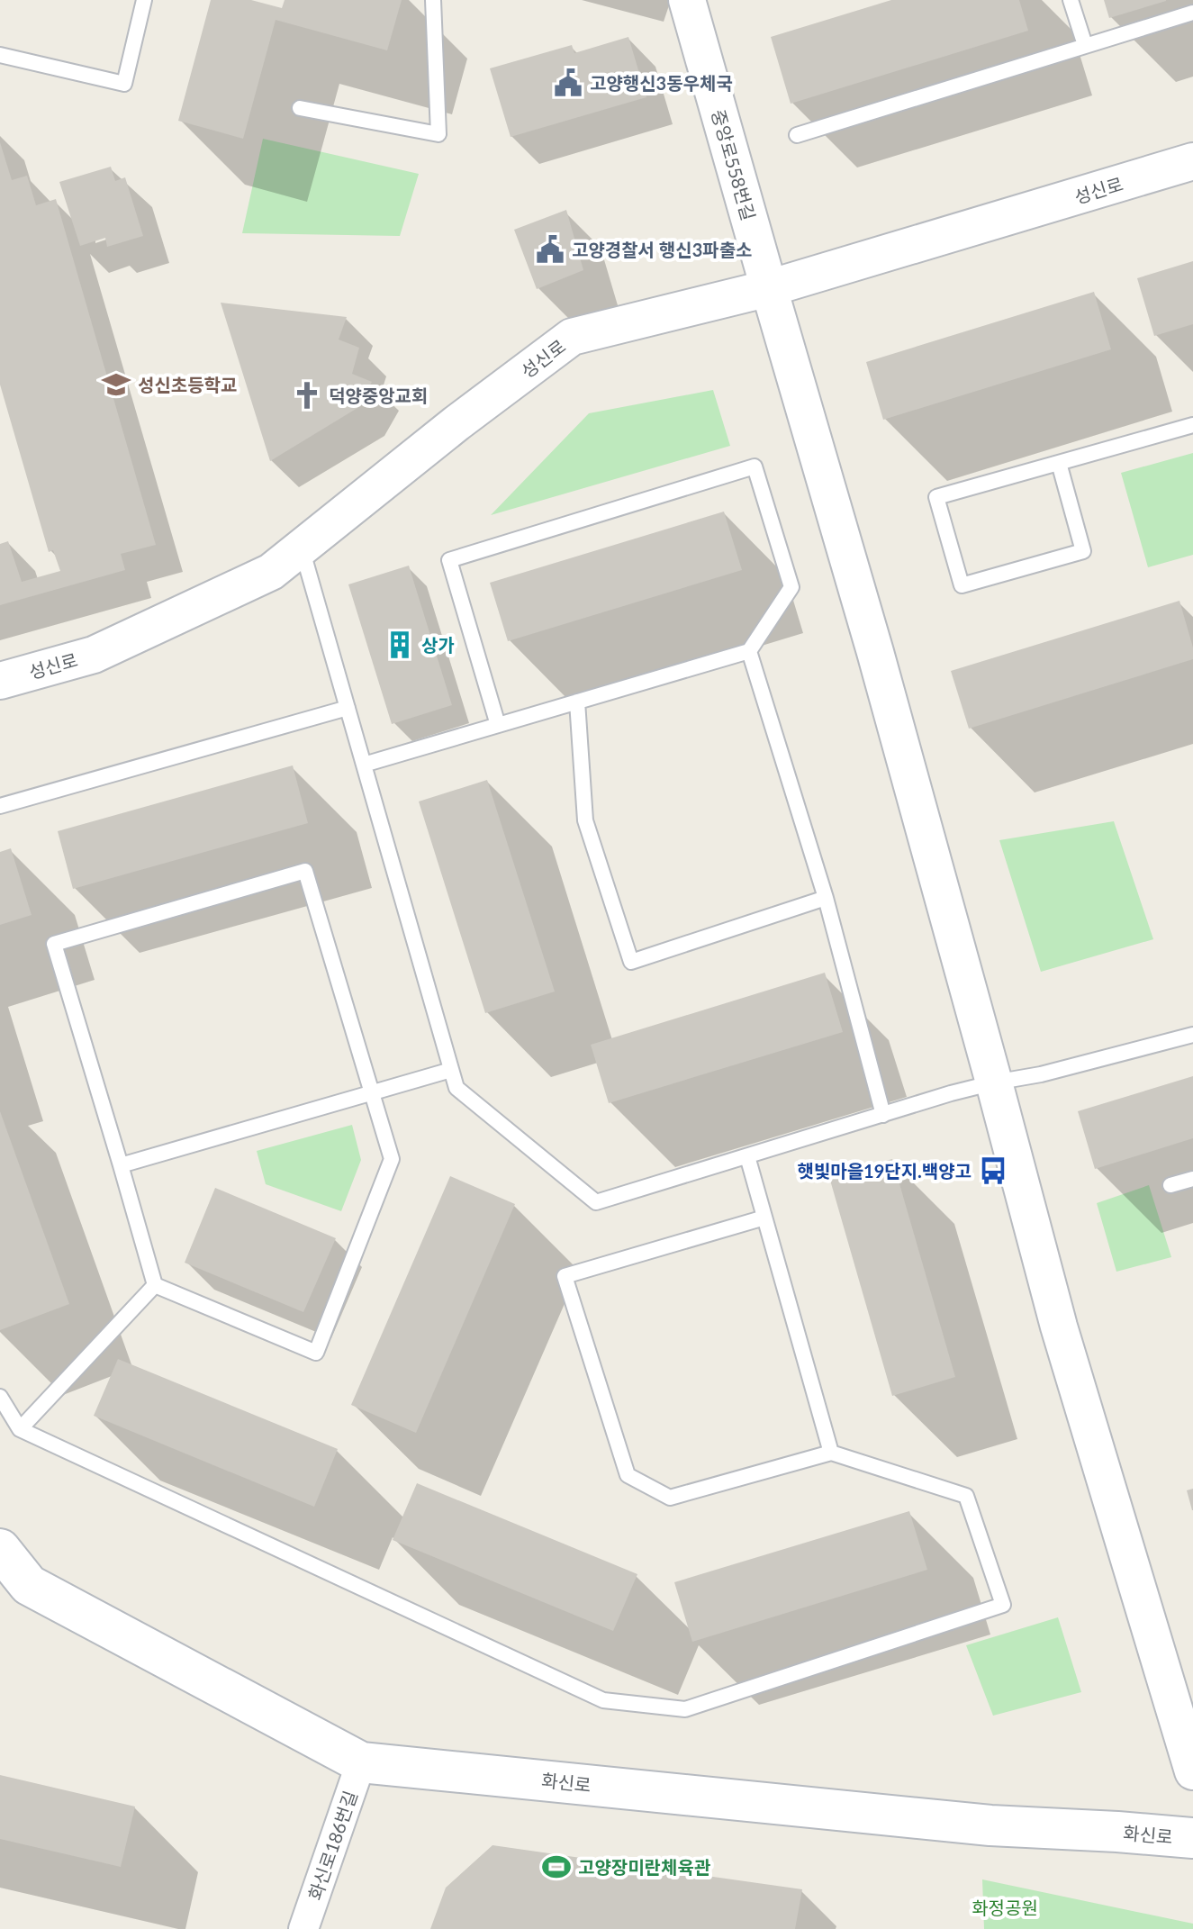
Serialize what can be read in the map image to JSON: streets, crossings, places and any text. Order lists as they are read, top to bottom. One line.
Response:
{"streets":{"main road":["화신로"],"street":["중앙로558번길","성신로","화신로186번길"]},"crossings":[["중앙로558번길","성신로"],["화신로","화신로186번길"]],"parks":["화정공원"],"places":{"public building":["고양행신3동우체국","고양경찰서 행신3파출소"],"school or university":["성신초등학교"],"church":["덕양중앙교회"],"building":["상가"],"bus stop":["햇빛마을19단지.백양고"],"sports":["고양장미란체육관"]}}
